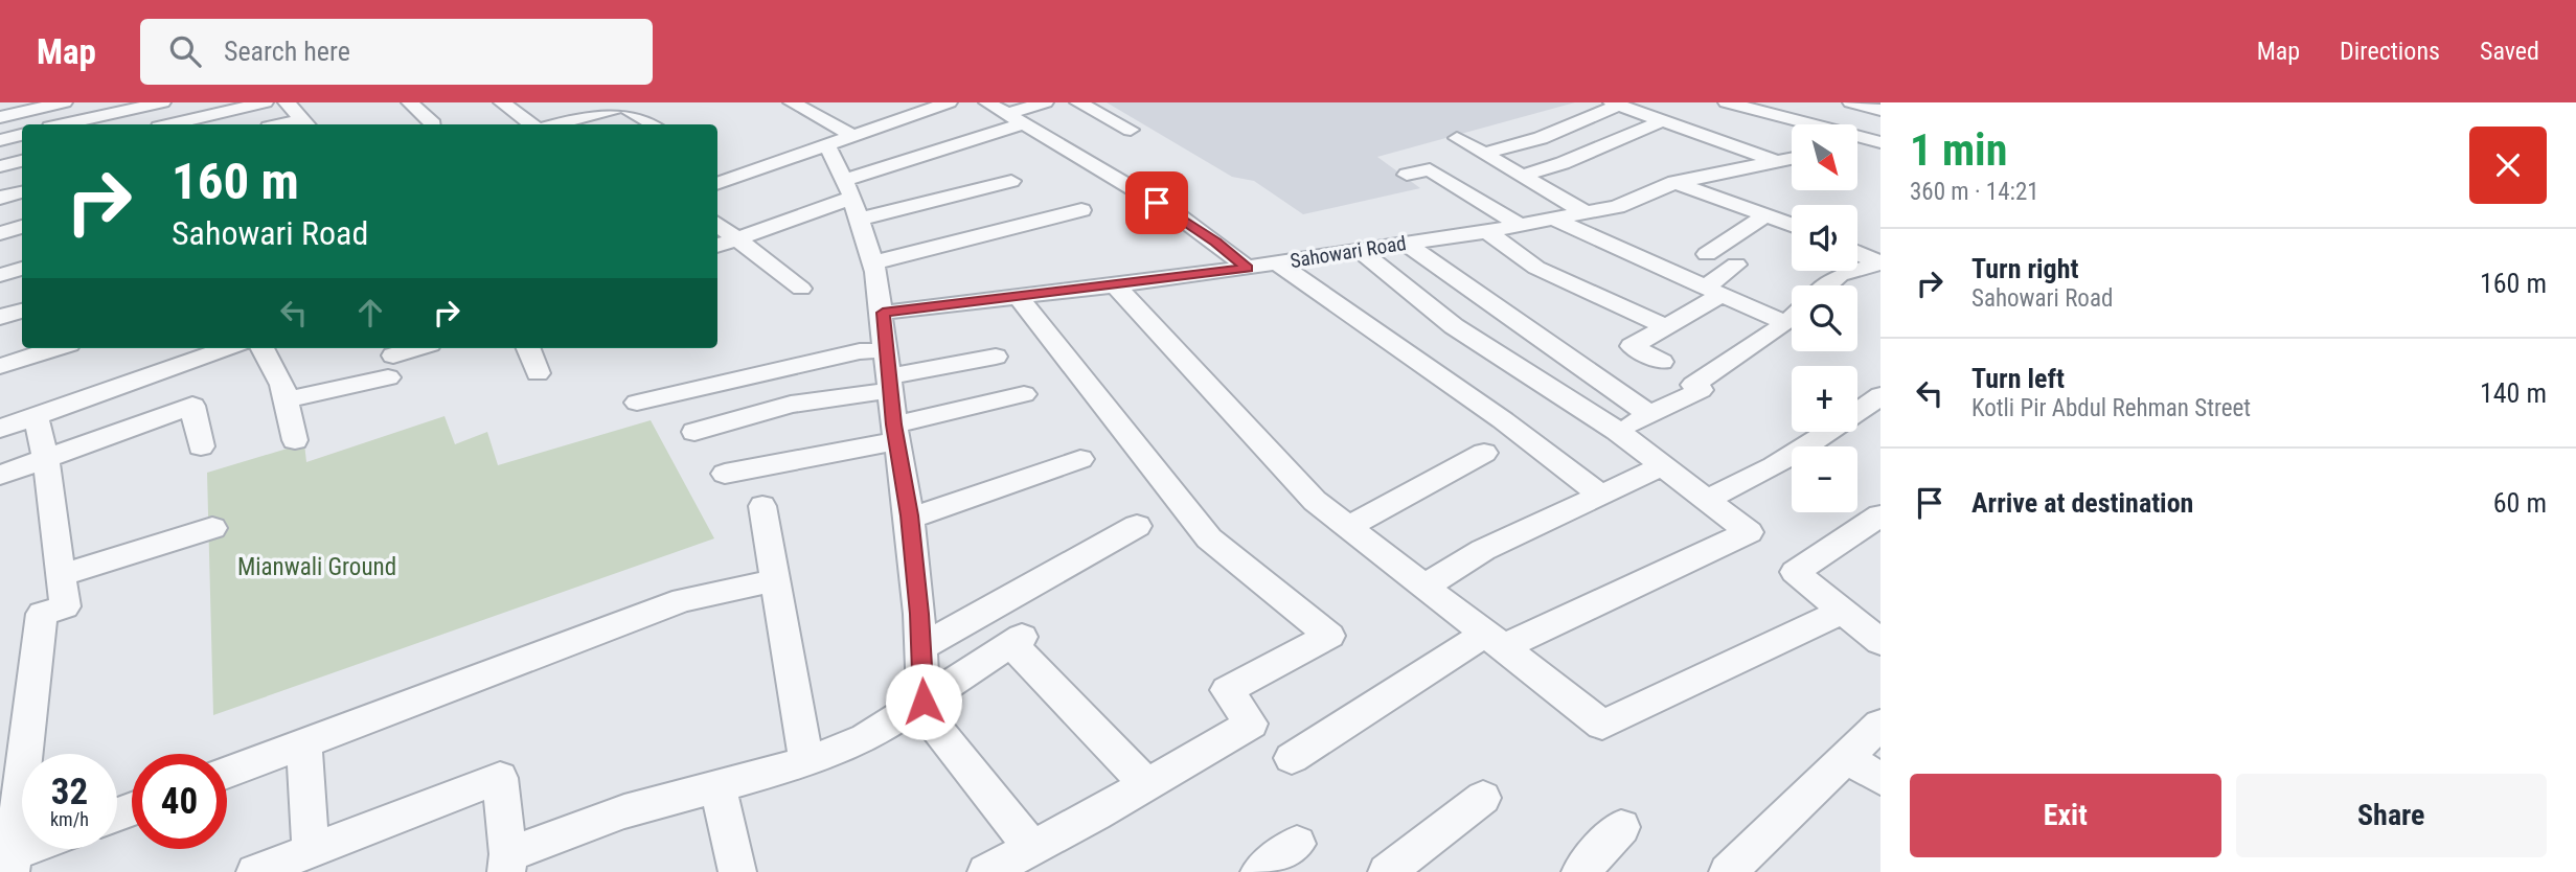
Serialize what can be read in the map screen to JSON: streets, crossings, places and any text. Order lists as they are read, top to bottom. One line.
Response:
{"streets":{"street":["Sahowari Road"]},"parks":["Mianwali Ground"],"north":"bottom right","page":{"header":"Map","search":"Search here","nav":["Map","Directions","Saved"],"heading":["1 min","360 m · 14:21"],"map_buttons":["+","−"],"turn":["160 m","Sahowari Road"],"list":[{"name":"Turn right","note":"Sahowari Road","value":"160 m"},{"name":"Turn left","note":"Kotli Pir Abdul Rehman Street","value":"140 m"},{"name":"Arrive at destination","value":"60 m"}],"speed":"32 km/h","limit":"40","buttons":["Exit","Share"]}}
